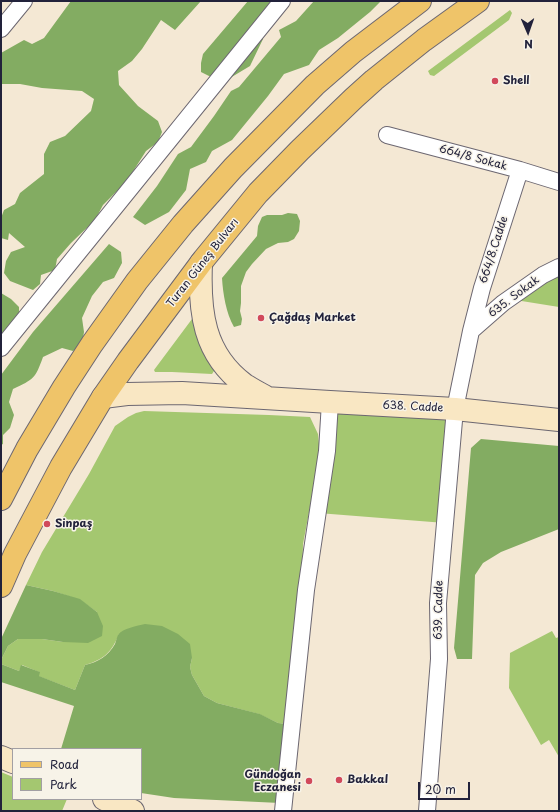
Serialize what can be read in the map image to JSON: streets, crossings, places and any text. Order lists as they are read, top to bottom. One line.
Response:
{"streets":{"main road":["Turan Güneş Bulvarı"],"street":["664/8 Sokak","664/8.Cadde","635. Sokak","638. Cadde","639. Cadde"]},"crossings":[["664/8 Sokak","664/8.Cadde"],["664/8.Cadde","635. Sokak"],["664/8.Cadde","638. Cadde"],["664/8.Cadde","639. Cadde"],["Turan Güneş Bulvarı","638. Cadde"],["638. Cadde","639. Cadde"]],"places":["Shell","Çağdaş Market","Sinpaş","Bakkal","Gündoğan Eczanesi"],"legend":["Road","Park"],"scale_bar":"20 m","north":"bottom"}
